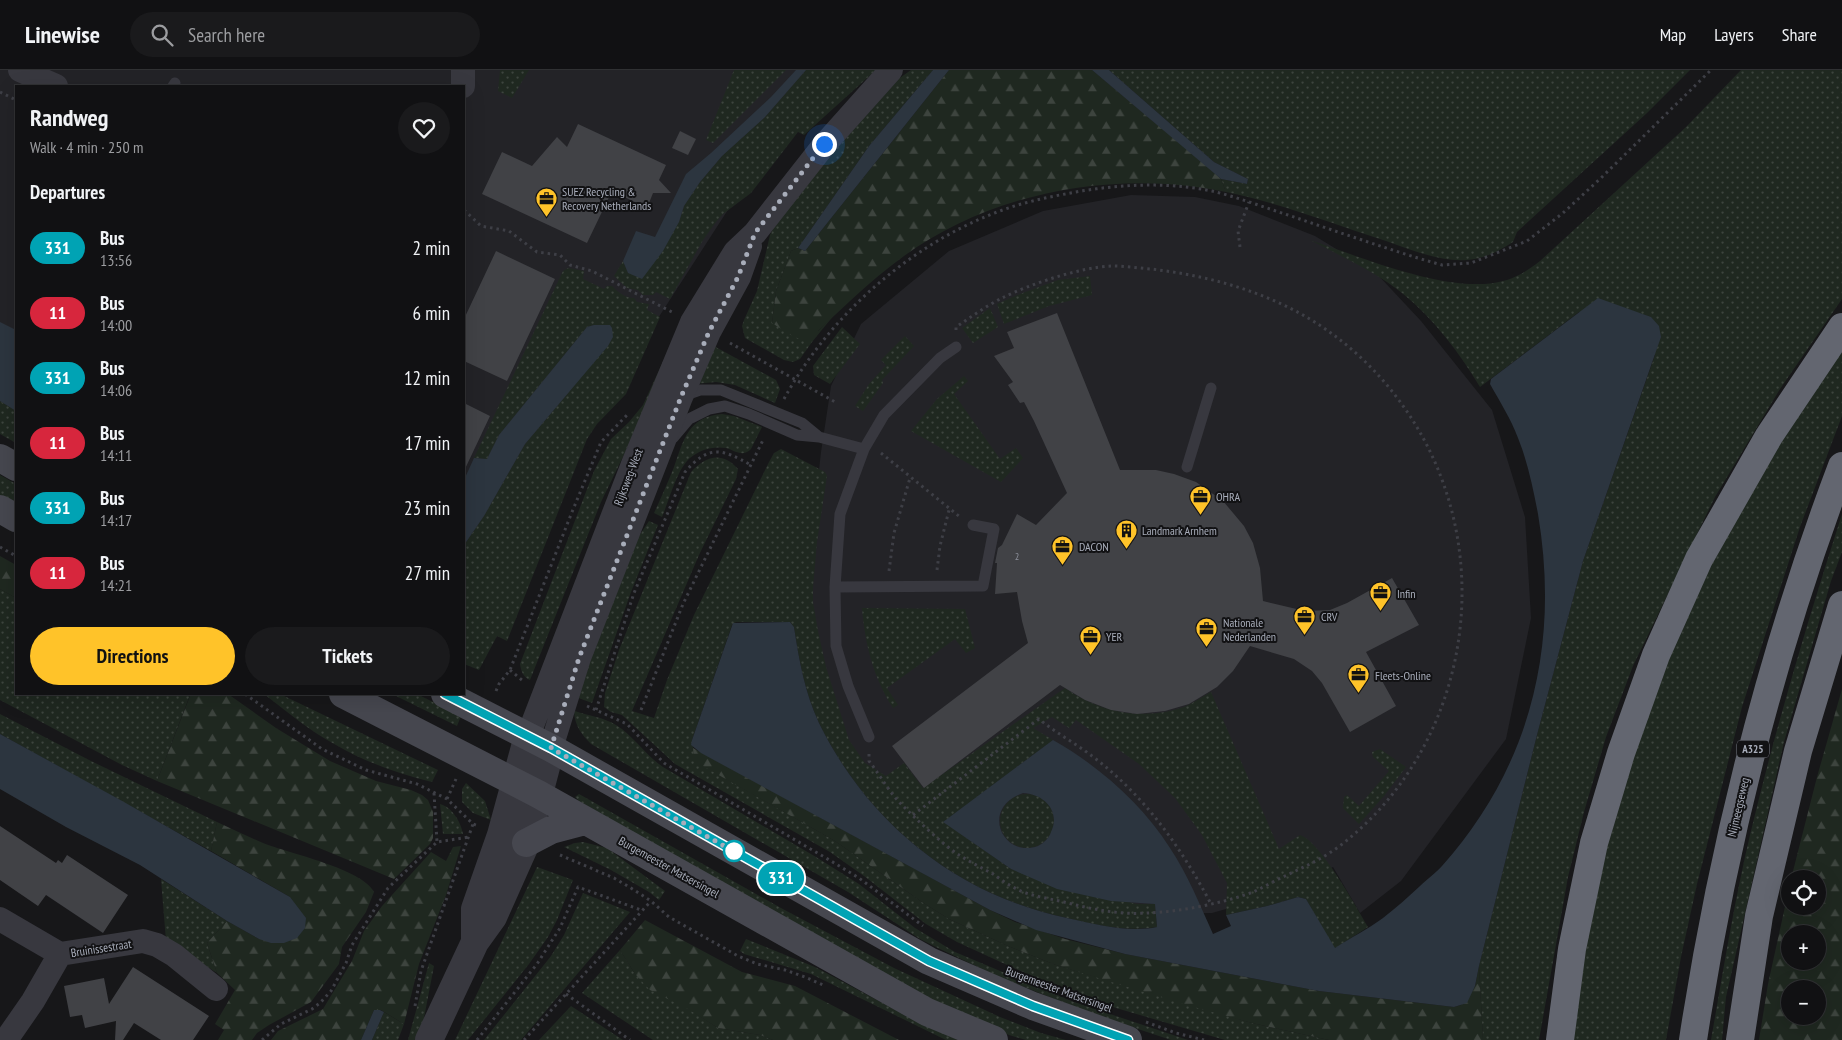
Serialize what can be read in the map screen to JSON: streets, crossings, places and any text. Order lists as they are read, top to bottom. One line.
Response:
{"streets":{"highway":["A325","Nijmeegseweg"],"main road":["Burgemeester Matsersingel"],"street":["Rijksweg-West","Bruinissestraat"]},"crossings":[["Rijksweg-West","Burgemeester Matsersingel"]],"places":{"office":["SUEZ Recycling & Recovery Netherlands","OHRA","DACON","Infin","CRV","Nationale Nederlanden","YER","Fleets-Online"],"building":["Landmark Arnhem"]},"lines":["bus line 331"],"house_numbers":["2"],"page":{"header":"Linewise","search":"Search here","nav":["Map","Layers","Share"],"on_map":"331","heading":[["Randweg","Walk · 4 min · 250 m"],"Departures"],"list":[{"mark":"331","name":"Bus","note":"13:56","value":"2 min"},{"mark":"11","name":"Bus","note":"14:00","value":"6 min"},{"mark":"331","name":"Bus","note":"14:06","value":"12 min"},{"mark":"11","name":"Bus","note":"14:11","value":"17 min"},{"mark":"331","name":"Bus","note":"14:17","value":"23 min"},{"mark":"11","name":"Bus","note":"14:21","value":"27 min"}],"buttons":["Directions","Tickets"],"map_buttons":["+","−"]}}
